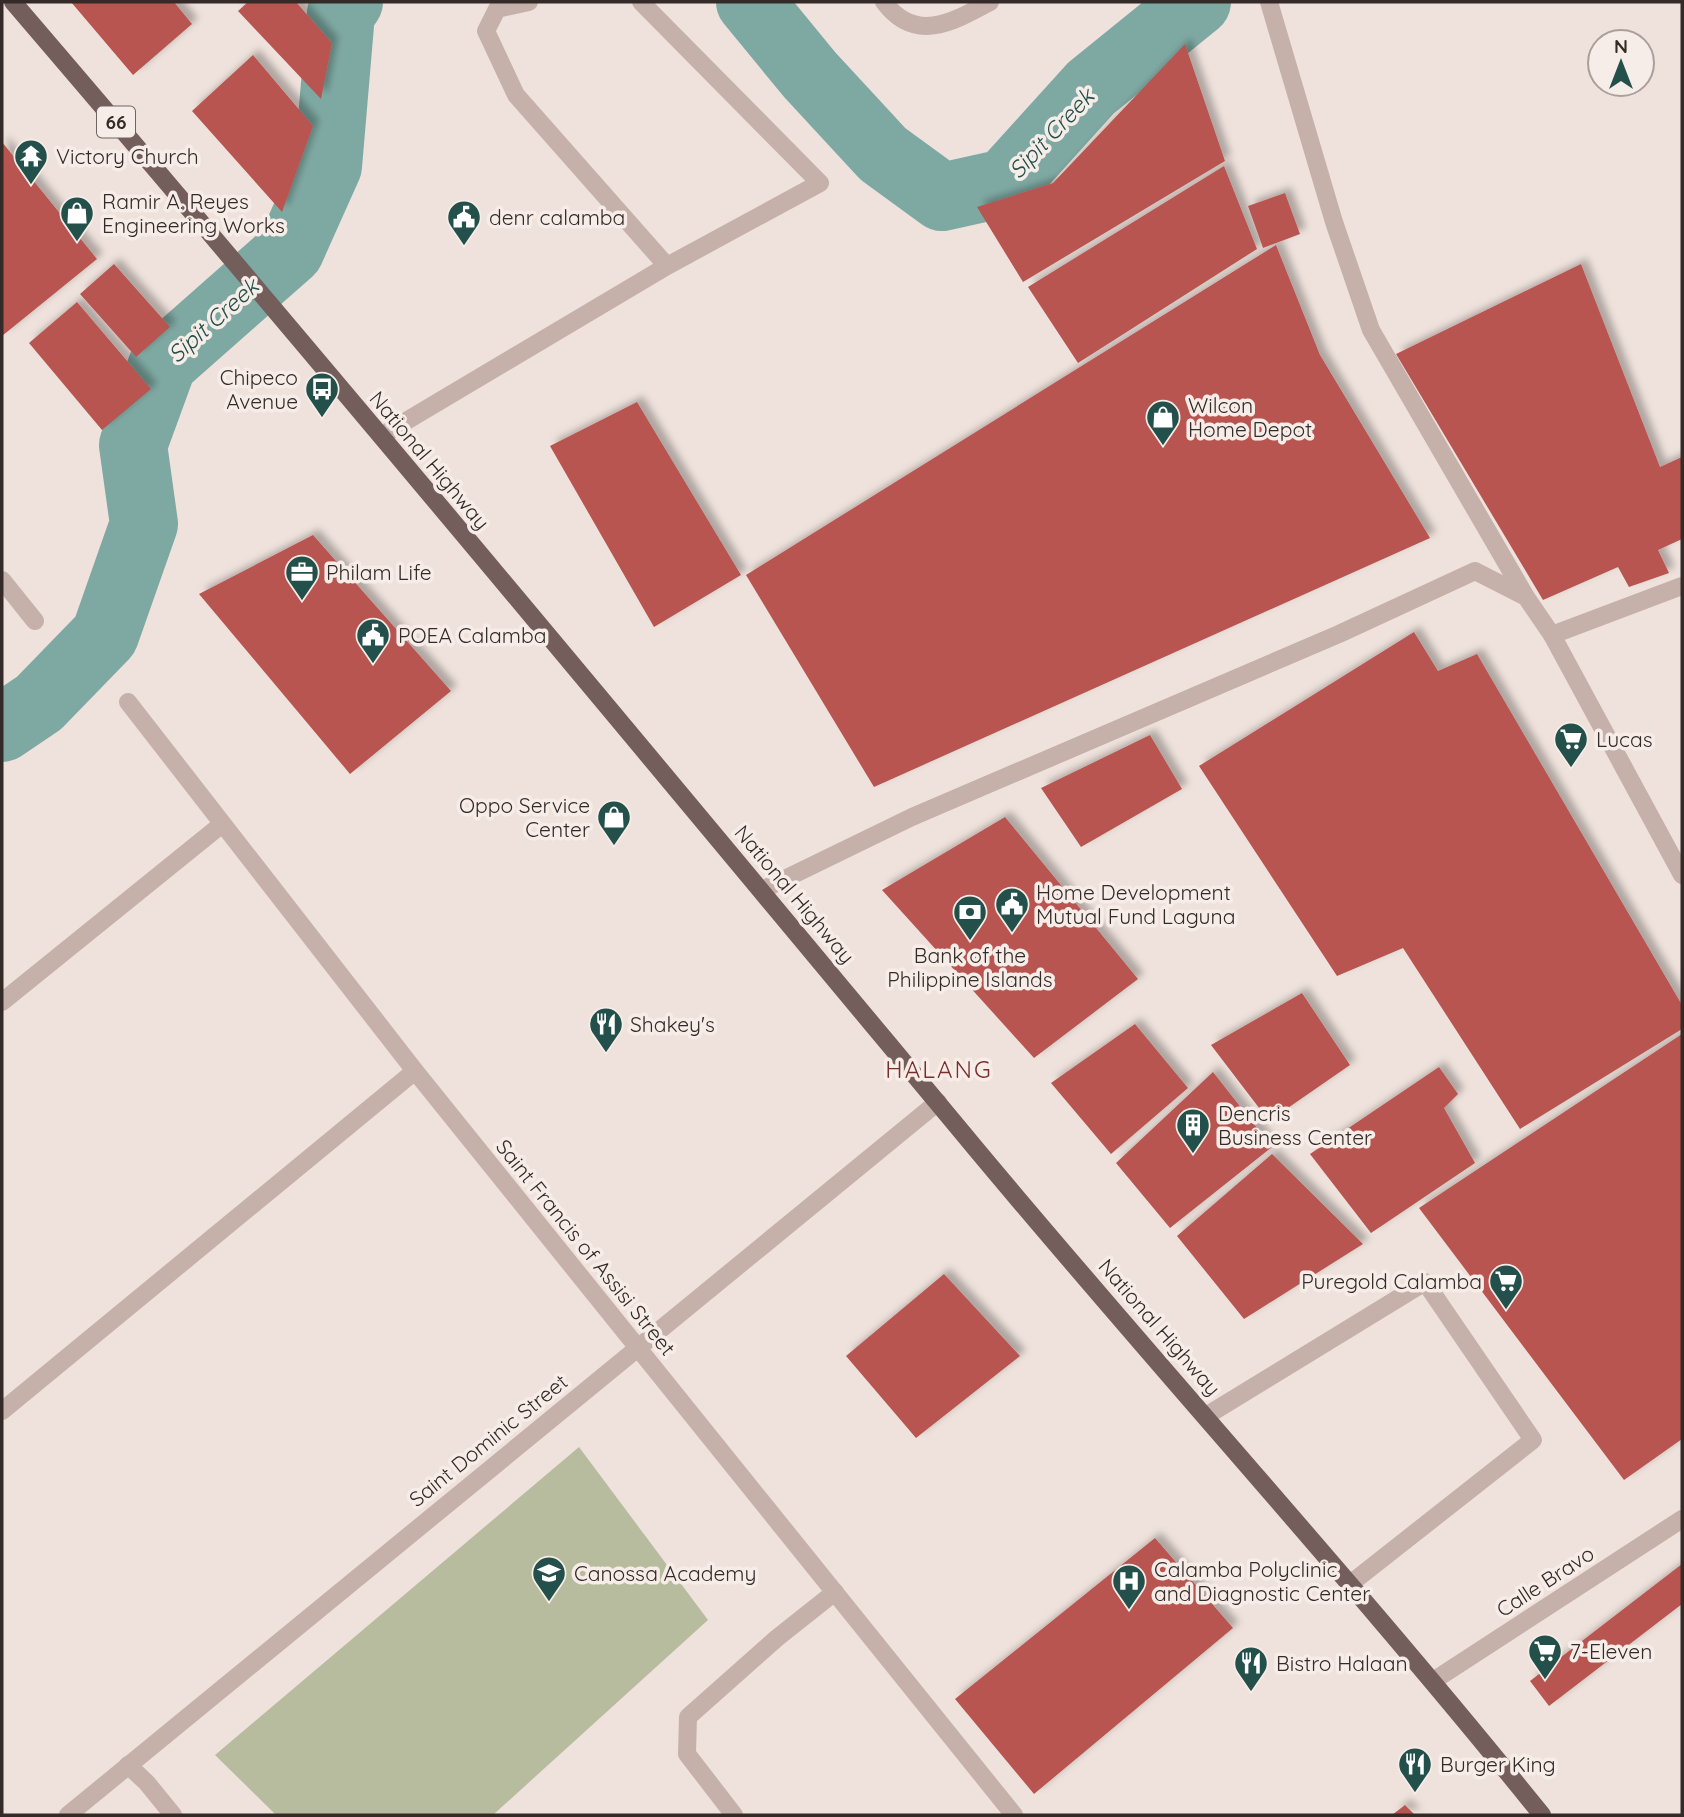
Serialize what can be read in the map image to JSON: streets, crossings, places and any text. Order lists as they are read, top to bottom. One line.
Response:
{"streets":{"main road":["66","National Highway"],"street":["Saint Francis of Assisi Street","Saint Dominic Street","Calle Bravo"]},"crossings":[["National Highway","Saint Dominic Street"],["National Highway","Calle Bravo"],["Saint Francis of Assisi Street","Saint Dominic Street"]],"districts":["HALANG"],"water":["Sipit Creek"],"places":{"temple":["Victory Church"],"shop":["Ramir A. Reyes Engineering Works","Wilcon Home Depot","Oppo Service Center"],"public building":["denr calamba","POEA Calamba","Home Development Mutual Fund Laguna"],"bus stop":["Chipeco Avenue"],"office":["Philam Life"],"supermarket":["Lucas","Puregold Calamba","7-Eleven"],"bank":["Bank of the Philippine Islands"],"restaurant":["Shakey's","Bistro Halaan","Burger King"],"building":["Dencris Business Center"],"school or university":["Canossa Academy"],"hospital":["Calamba Polyclinic and Diagnostic Center"]},"north":"top"}
